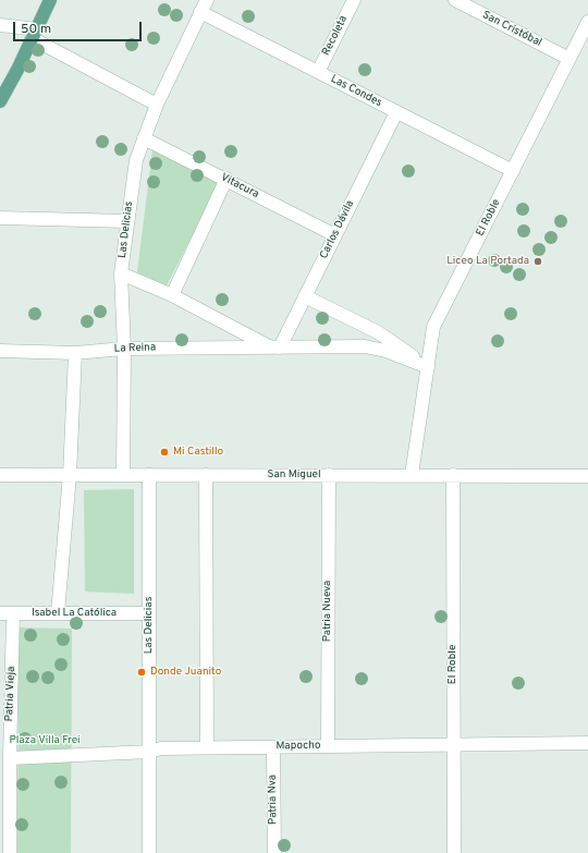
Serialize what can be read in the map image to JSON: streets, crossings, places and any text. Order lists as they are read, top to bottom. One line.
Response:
{"streets":{"street":["San Cristóbal","Recoleta","Las Condes","Vitacura","El Roble","Las Delicias","Carlos Dávila","La Reina","San Miguel","Patria Nueva","Isabel La Católica","Patria Vieja","Mapocho","Patria Nva"]},"crossings":[["San Cristóbal","El Roble"],["Recoleta","Las Condes"],["Las Condes","El Roble"],["Las Condes","Las Delicias"],["Las Condes","Carlos Dávila"],["Vitacura","Las Delicias"],["Vitacura","Carlos Dávila"],["El Roble","La Reina"],["El Roble","San Miguel"],["El Roble","Mapocho"],["Las Delicias","La Reina"],["Las Delicias","San Miguel"],["Las Delicias","Isabel La Católica"],["Las Delicias","Mapocho"],["Carlos Dávila","La Reina"],["San Miguel","Patria Nueva"],["Patria Nueva","Mapocho"],["Isabel La Católica","Patria Vieja"],["Patria Vieja","Mapocho"],["Mapocho","Patria Nva"]],"parks":["Plaza Villa Frei"],"places":["Liceo La Portada","Mi Castillo","Donde Juanito"],"scale_bar":"50 m"}
